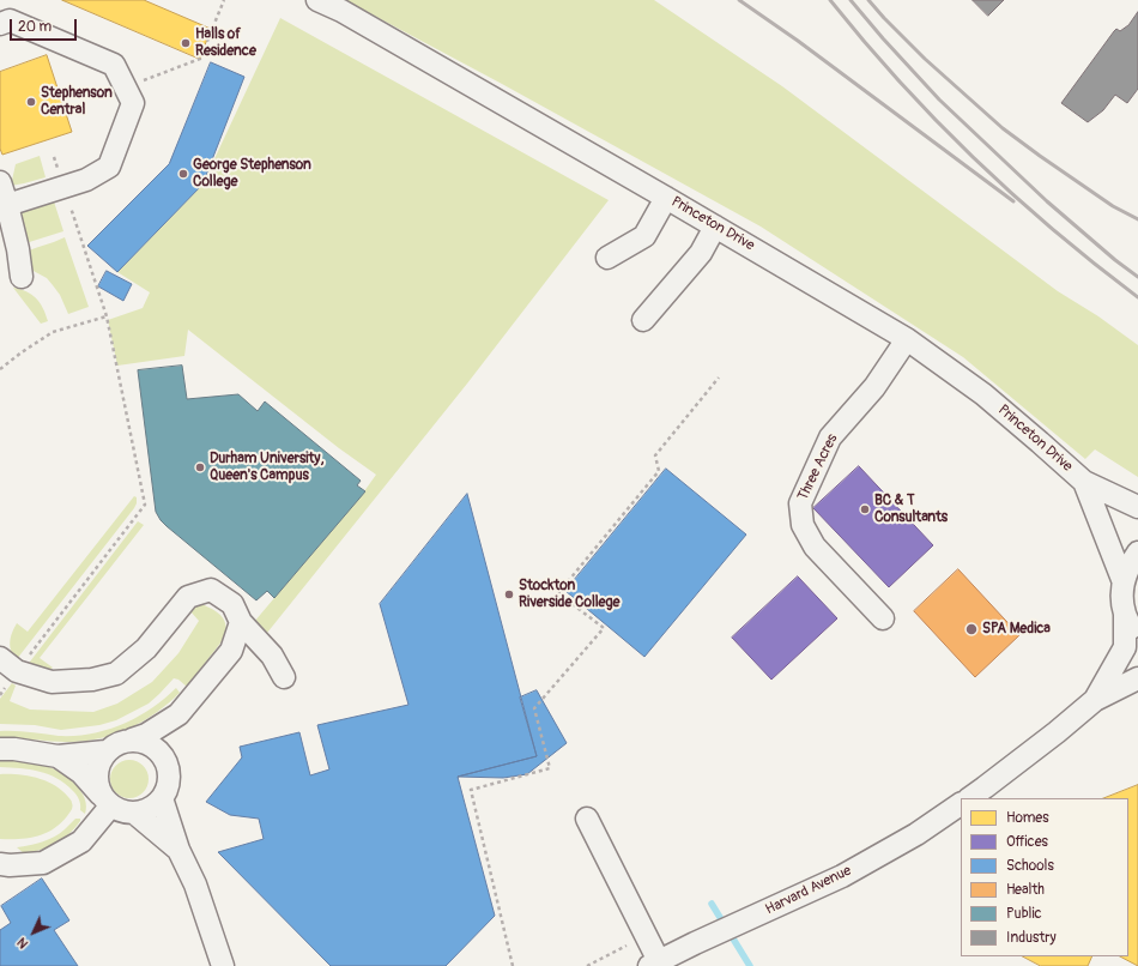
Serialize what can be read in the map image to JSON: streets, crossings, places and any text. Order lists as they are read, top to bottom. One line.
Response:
{"streets":{"street":["Princeton Drive","Three Acres","Harvard Avenue"]},"crossings":[["Princeton Drive","Three Acres"]],"places":["Halls of Residence","Stephenson Central","George Stephenson College","Durham University, Queen's Campus","BC & T Consultants","Stockton Riverside College","SPA Medica"],"legend":["Homes","Offices","Schools","Health","Public","Industry"],"scale_bar":"20 m","north":"bottom left"}
